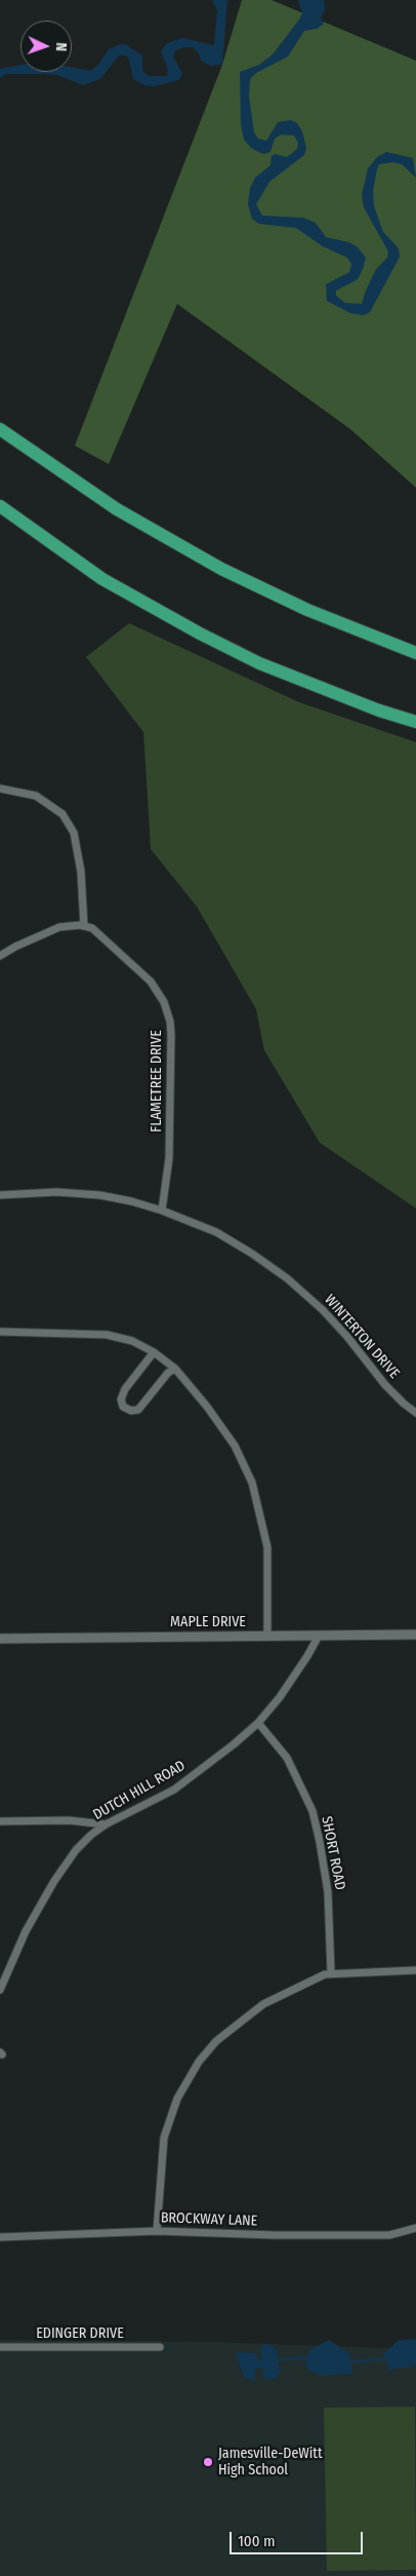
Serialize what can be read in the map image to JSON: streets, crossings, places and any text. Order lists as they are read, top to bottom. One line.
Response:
{"streets":{"street":["FLAMETREE DRIVE","WINTERTON DRIVE","MAPLE DRIVE","DUTCH HILL ROAD","SHORT ROAD","BROCKWAY LANE","EDINGER DRIVE"]},"crossings":[["FLAMETREE DRIVE","WINTERTON DRIVE"],["MAPLE DRIVE","DUTCH HILL ROAD"],["DUTCH HILL ROAD","SHORT ROAD"]],"places":["Jamesville-DeWitt High School"],"scale_bar":"100 m","north":"right"}
